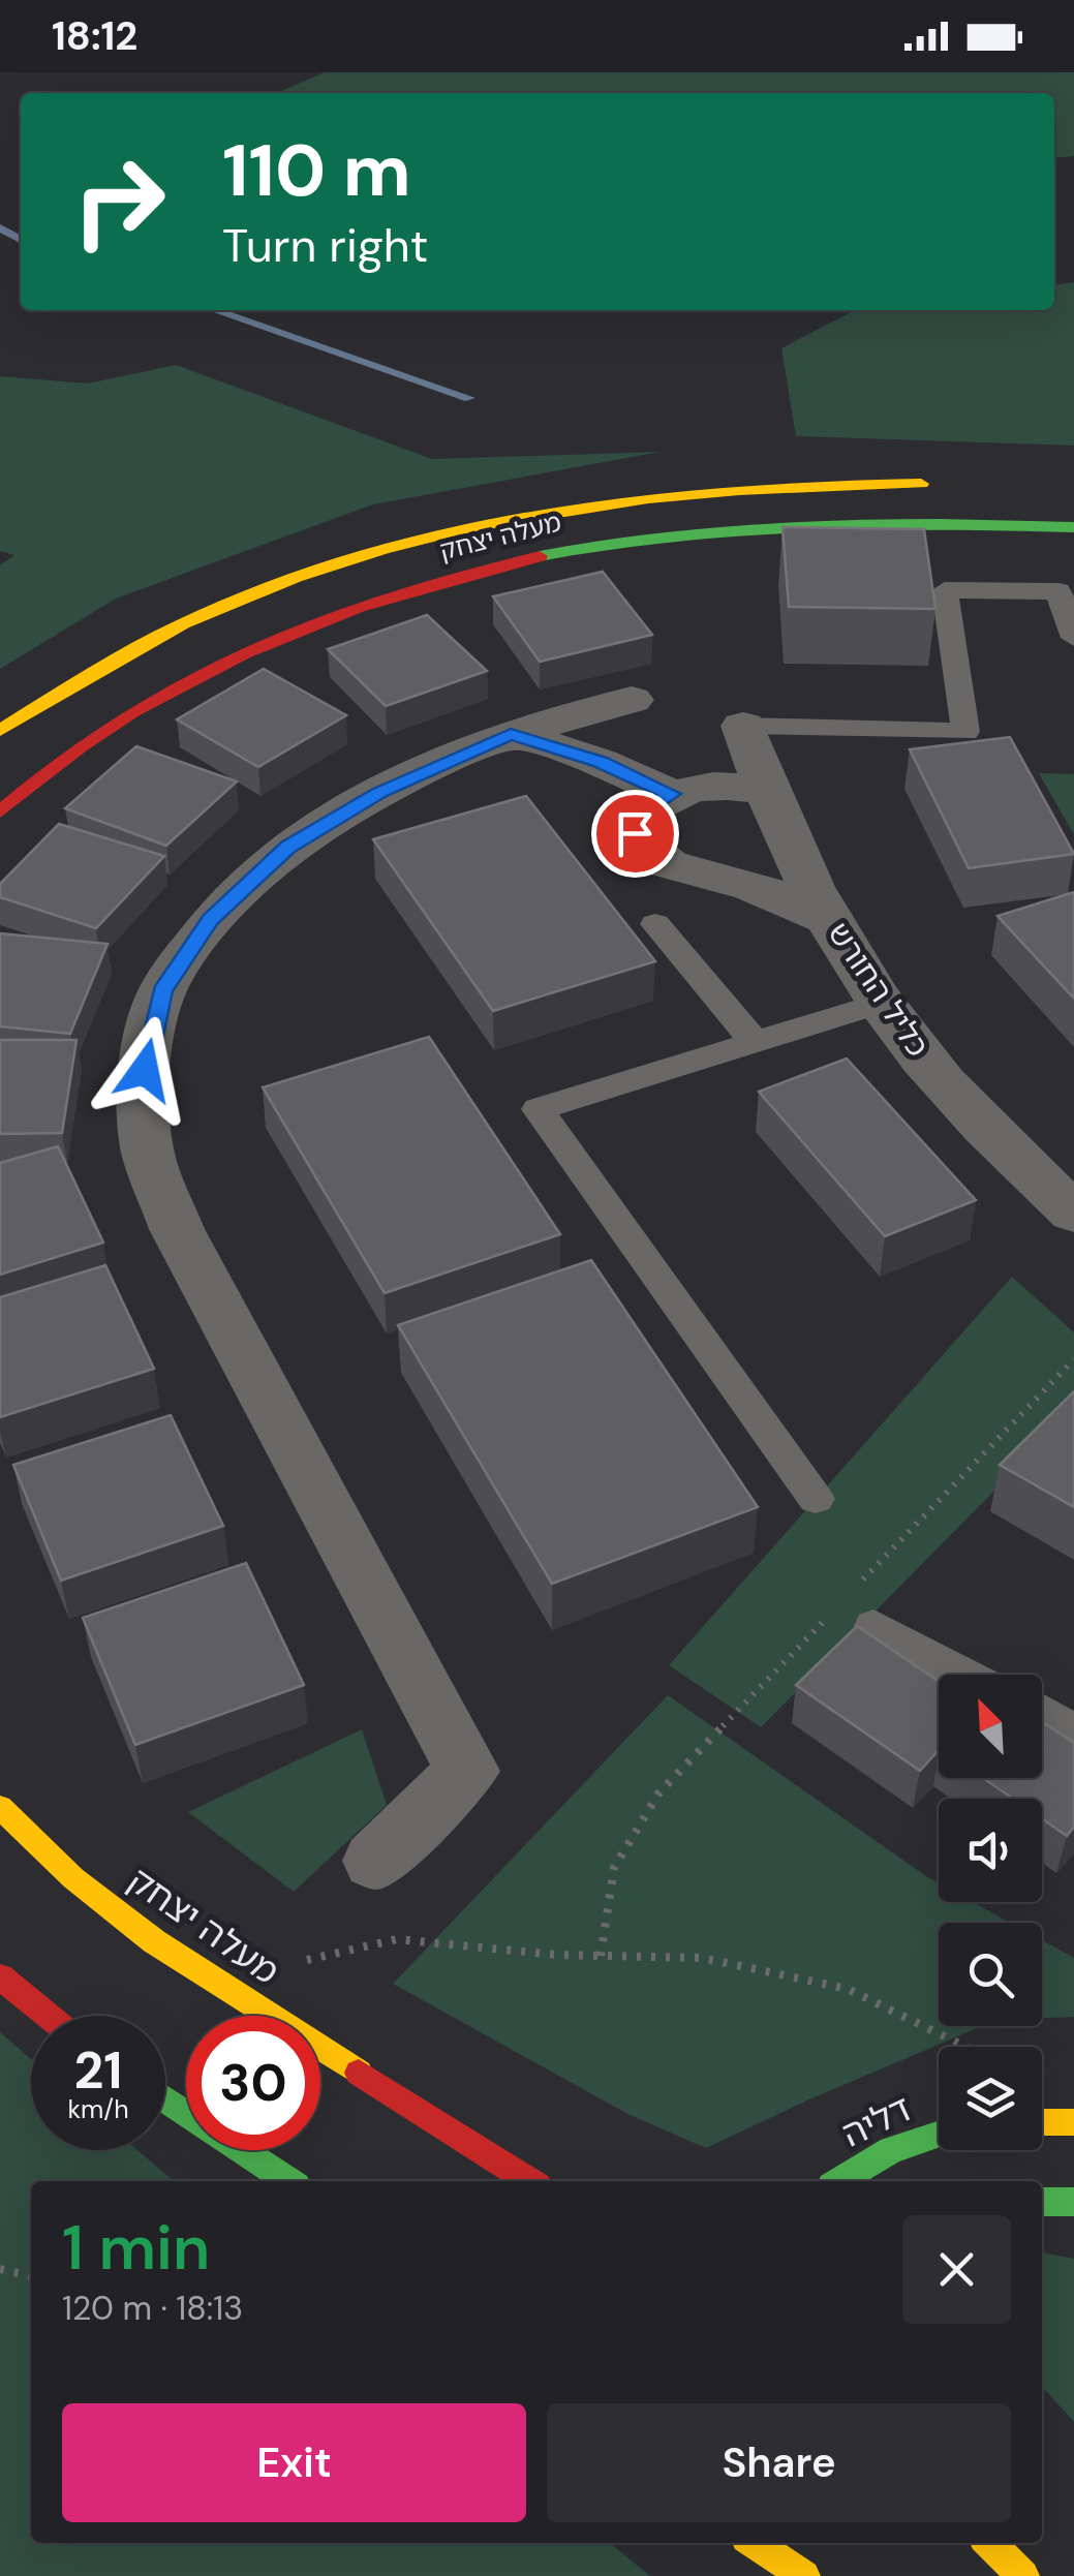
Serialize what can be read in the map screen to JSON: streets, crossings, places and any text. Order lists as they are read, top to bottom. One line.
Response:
{"streets":{"street":["מעלה יצחק","כליל החורש","דליה"]},"north":"top left","page":{"status":"18:12","turn":["110 m","Turn right"],"speed":"21 km/h","limit":"30","heading":["1 min","120 m · 18:13"],"buttons":["Exit","Share"]}}
